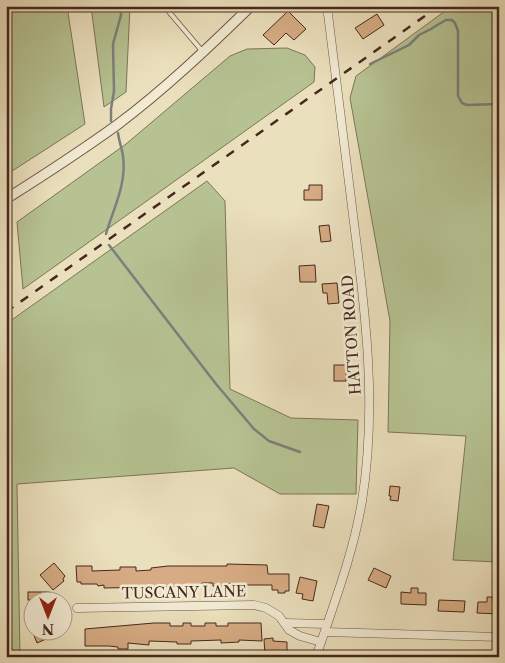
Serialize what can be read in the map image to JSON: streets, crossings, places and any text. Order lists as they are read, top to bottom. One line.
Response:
{"streets":{"street":["HATTON ROAD","TUSCANY LANE"]},"crossings":[["HATTON ROAD","TUSCANY LANE"]],"north":"bottom"}
